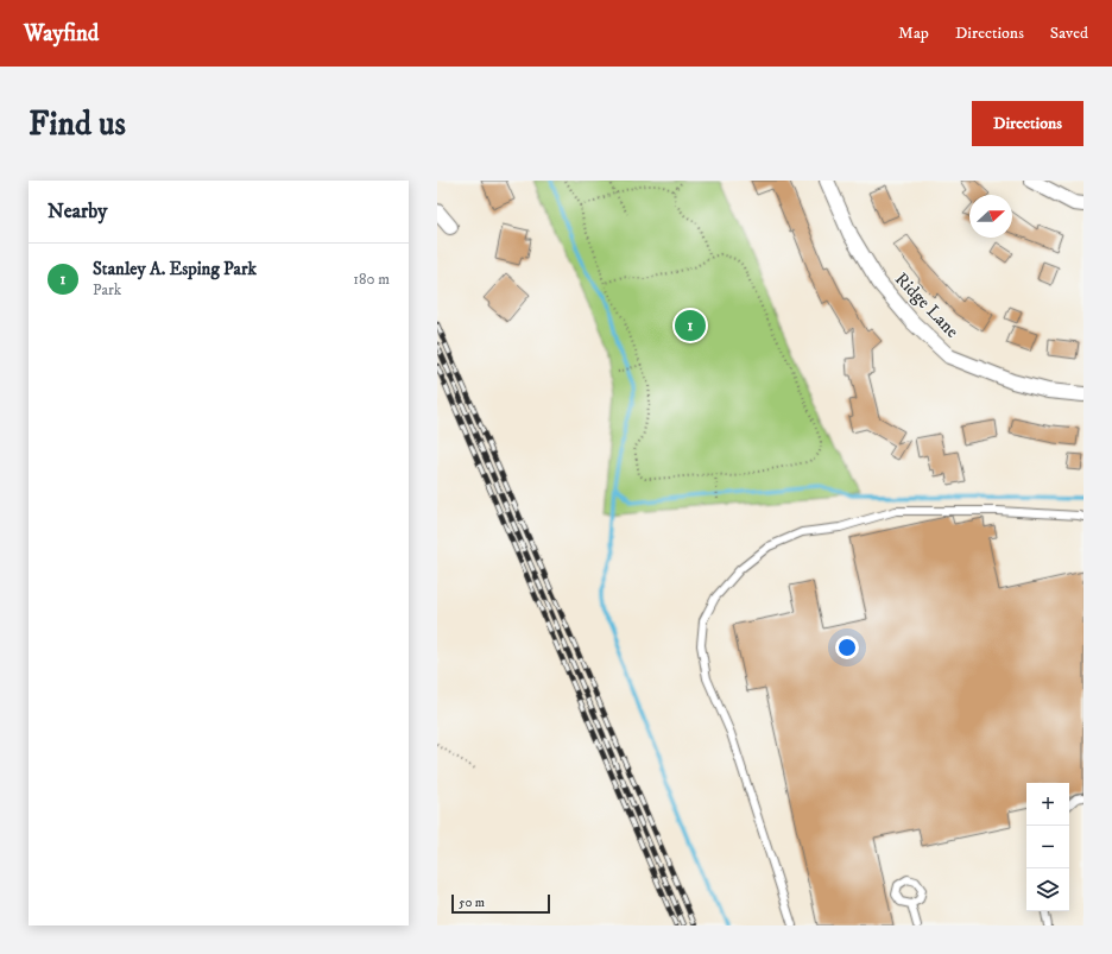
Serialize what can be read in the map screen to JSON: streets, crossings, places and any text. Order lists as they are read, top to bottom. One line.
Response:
{"streets":{"street":["Ridge Lane"]},"scale_bar":"50 m","north":"right","page":{"header":"Wayfind","nav":["Map","Directions","Saved"],"buttons":"Directions","title":"Find us","heading":"Nearby","list":[{"mark":"1","name":"Stanley A. Esping Park","note":"Park","value":"180 m"}],"pins":"1","map_buttons":["+","−"],"scale":"50 m"}}
